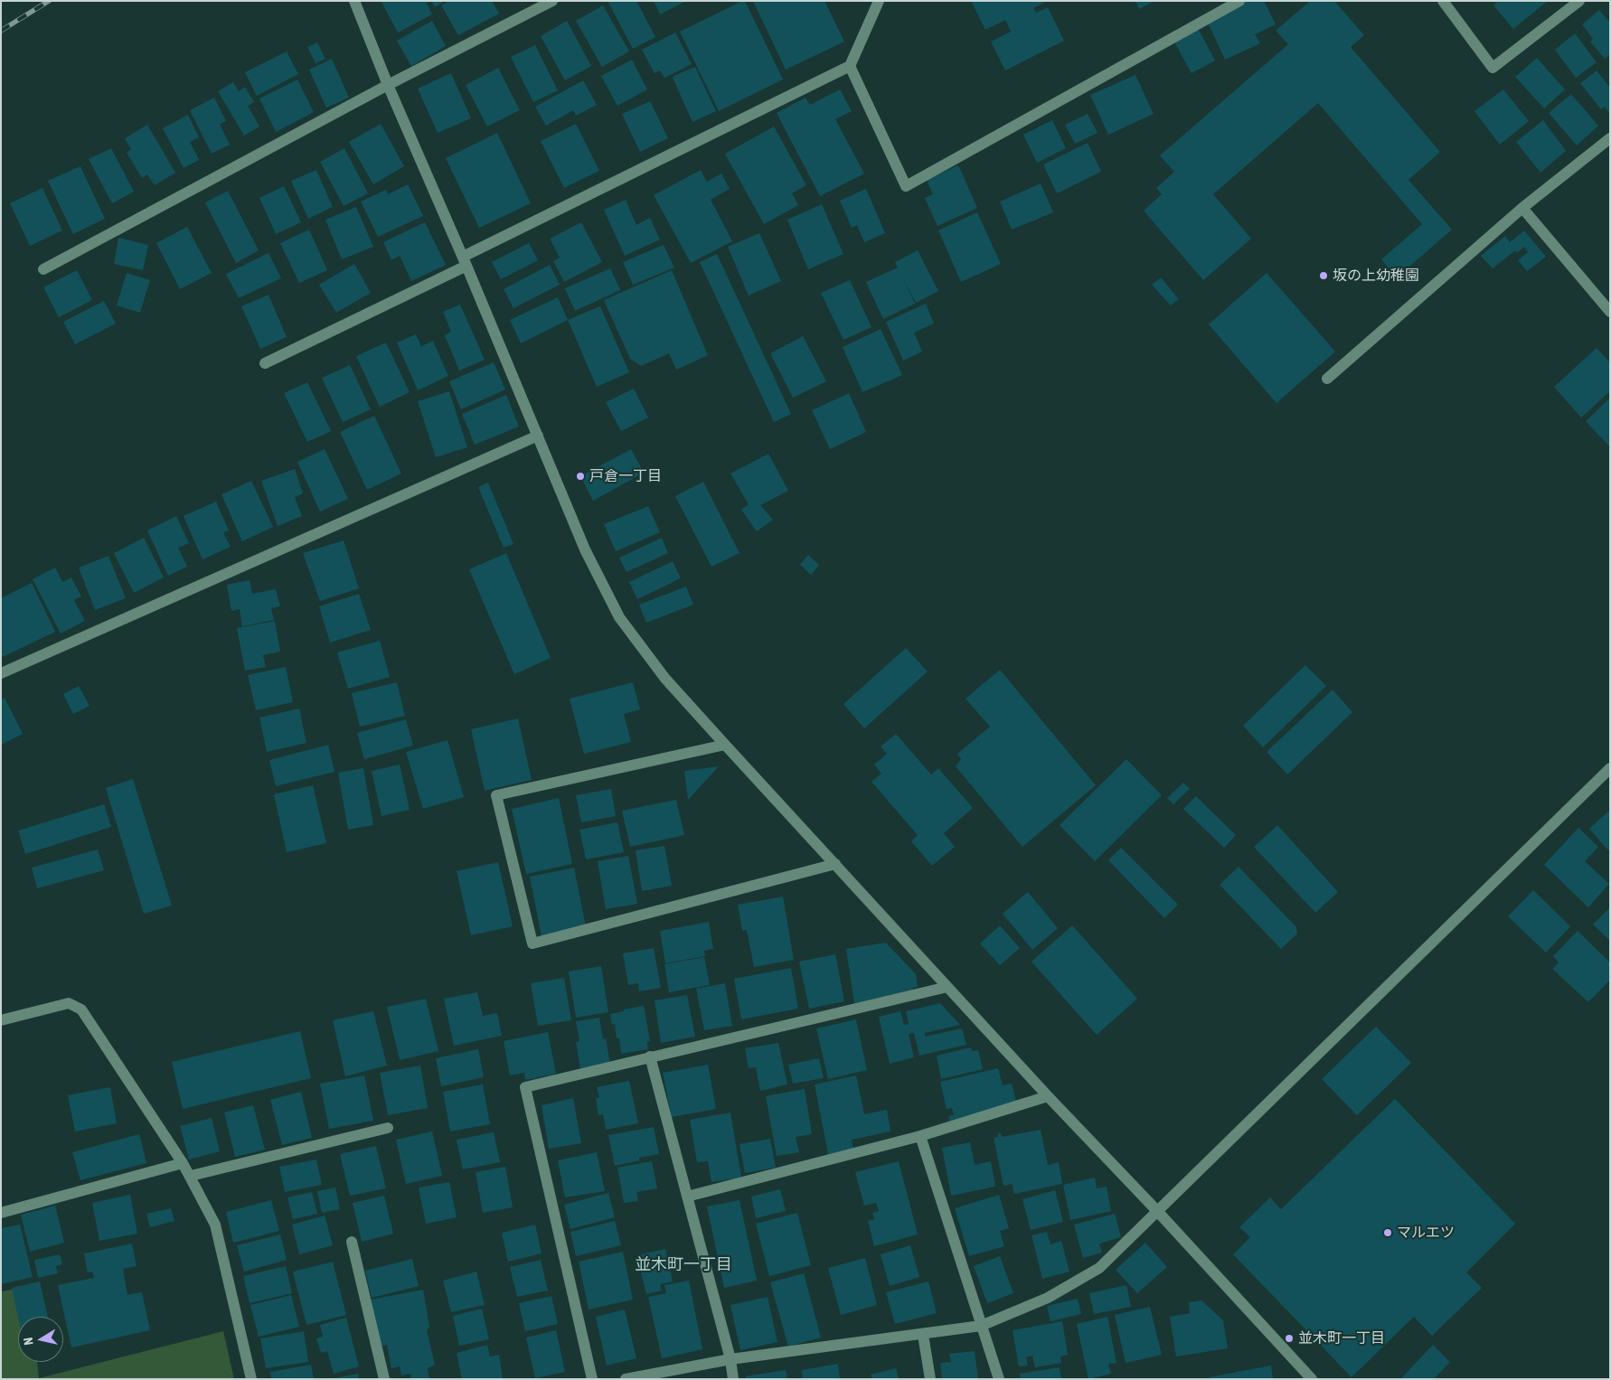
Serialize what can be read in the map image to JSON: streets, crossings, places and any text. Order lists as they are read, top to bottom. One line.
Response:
{"districts":["並木町一丁目"],"places":["坂の上幼稚園","戸倉一丁目","マルエツ","並木町一丁目"],"north":"left"}
